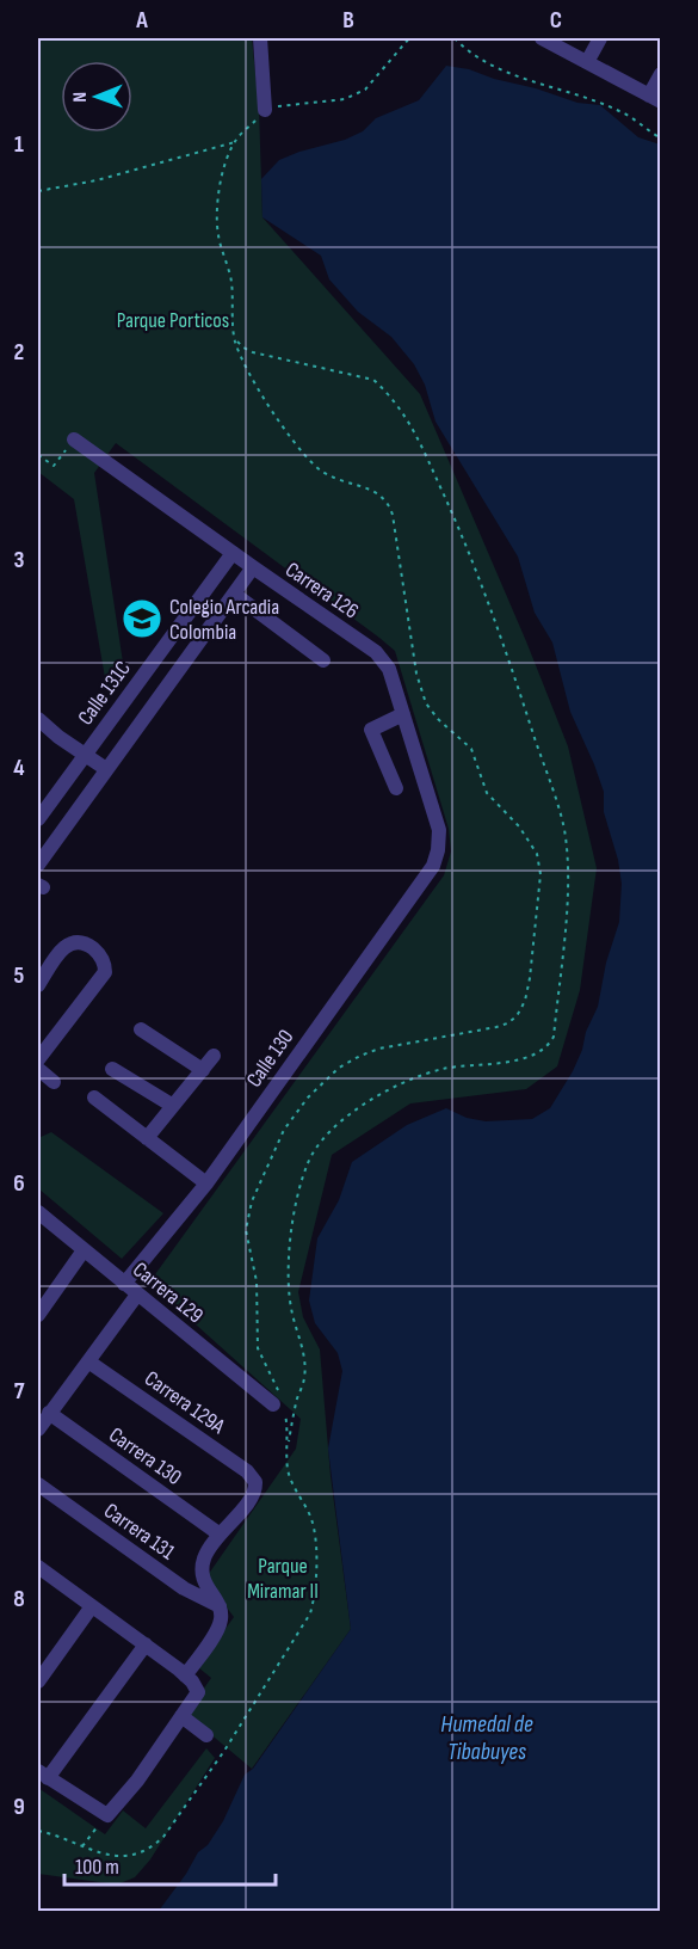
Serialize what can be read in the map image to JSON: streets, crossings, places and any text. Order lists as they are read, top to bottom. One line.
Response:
{"streets":{"street":["Carrera 126","Calle 131C","Calle 130","Carrera 129","Carrera 129A","Carrera 130","Carrera 131"]},"crossings":[["Carrera 126","Calle 131C"],["Carrera 126","Calle 130"],["Calle 130","Carrera 129"],["Carrera 129A","Carrera 130"]],"water":["Humedal de Tibabuyes"],"parks":["Parque Porticos","Parque Miramar II"],"places":{"school or university":["Colegio Arcadia Colombia"]},"scale_bar":"100 m","north":"left","grid":{"columns":["A","B","C"],"rows":["1","2","3","4","5","6","7","8","9"]}}
